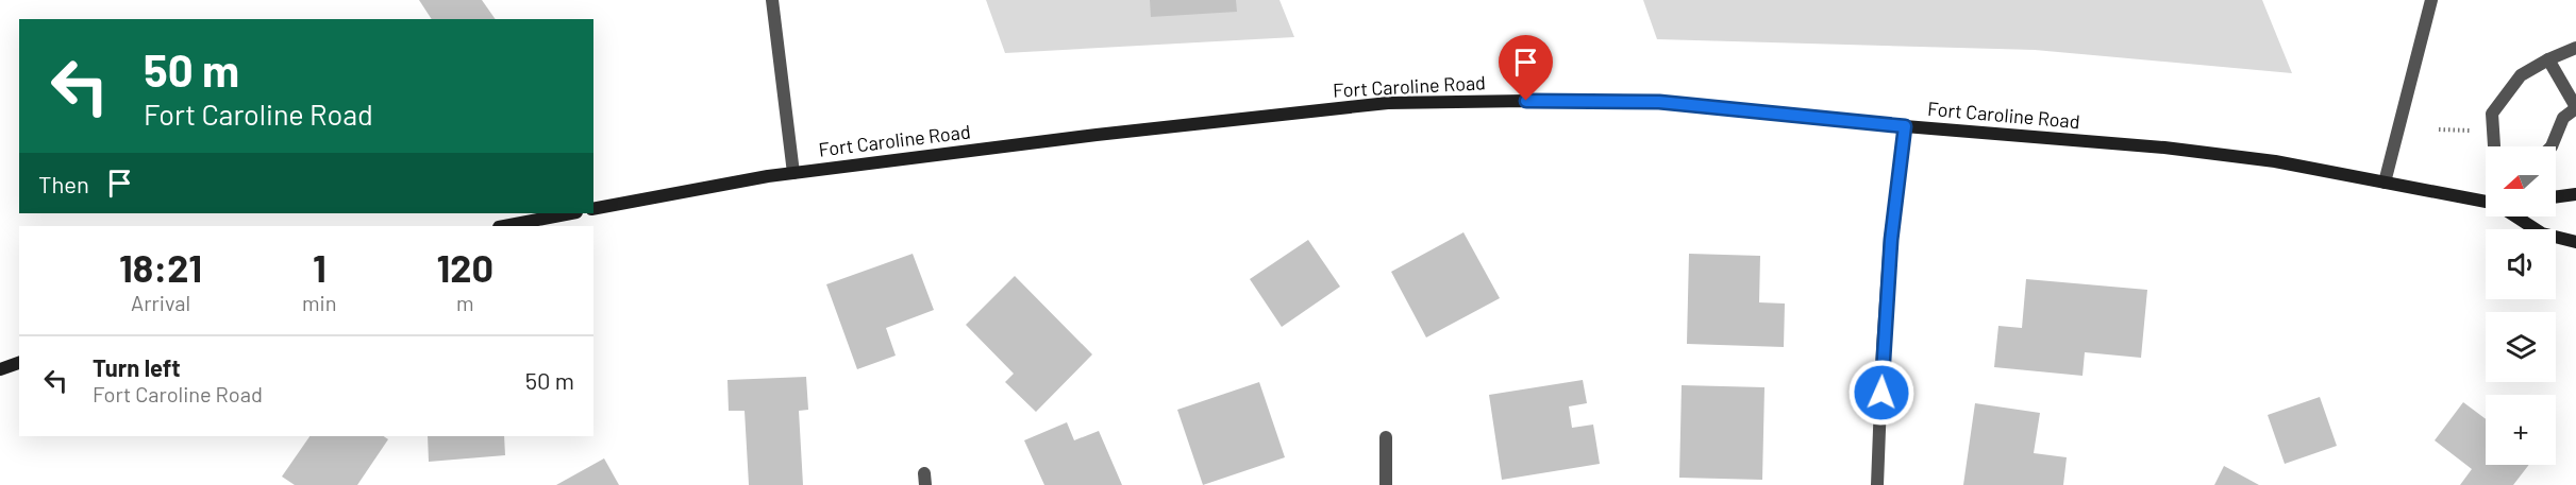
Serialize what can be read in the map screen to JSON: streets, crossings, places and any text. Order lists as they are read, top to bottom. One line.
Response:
{"streets":{"street":["Fort Caroline Road"]},"north":"left","page":{"turn":["50 m","Fort Caroline Road"],"map_buttons":"+","then":"Then","eta":["18:21","Arrival","1","min","120","m"],"list":[{"name":"Turn left","note":"Fort Caroline Road","value":"50 m"}]}}
